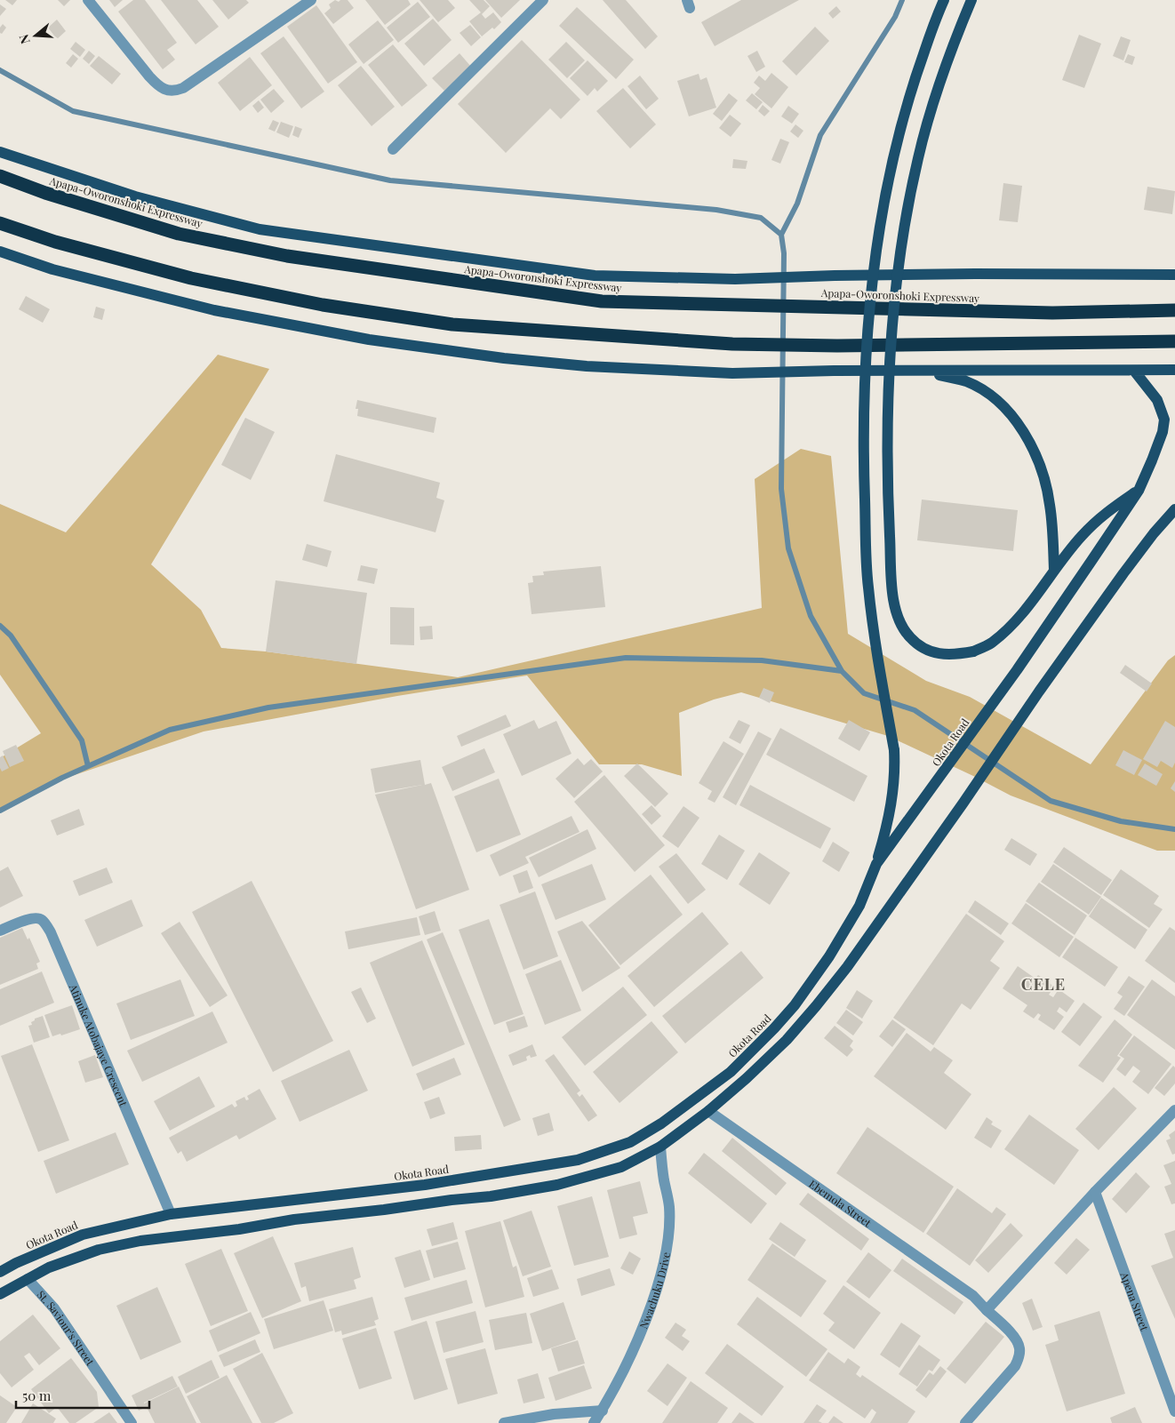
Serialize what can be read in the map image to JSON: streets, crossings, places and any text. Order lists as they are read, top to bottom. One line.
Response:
{"streets":{"highway":["Apapa-Oworonshoki Expressway"],"main road":["Okota Road"],"street":["Atinuke Atobajaye Crescent","Ebemola Street","Nwachuku Drive","Apena Street","St. Saviour's Street"]},"crossings":[["Okota Road","Atinuke Atobajaye Crescent"]],"districts":["CELE"],"scale_bar":"50 m","north":"left"}
